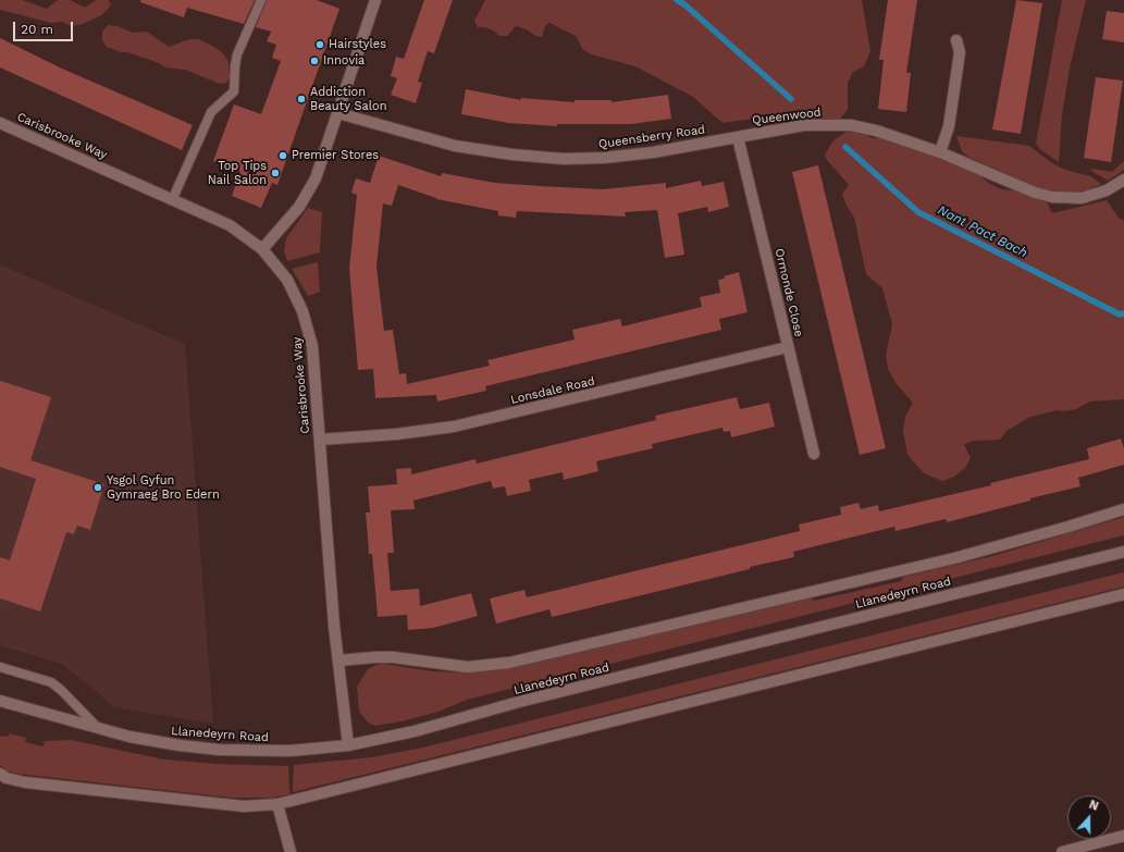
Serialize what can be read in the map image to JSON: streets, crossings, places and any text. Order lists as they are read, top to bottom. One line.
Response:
{"streets":{"street":["Queenwood","Carisbrooke Way","Queensberry Road","Ormonde Close","Lonsdale Road","Llanedeyrn Road"]},"crossings":[["Queenwood","Queensberry Road"],["Queenwood","Ormonde Close"],["Carisbrooke Way","Lonsdale Road"],["Carisbrooke Way","Llanedeyrn Road"],["Queensberry Road","Ormonde Close"],["Ormonde Close","Lonsdale Road"]],"water":["Nant Pact Bach"],"places":["Hairstyles","Innovia","Addiction Beauty Salon","Premier Stores","Top Tips Nail Salon","Ysgol Gyfun Gymraeg Bro Edern"],"scale_bar":"20 m","north":"top"}
